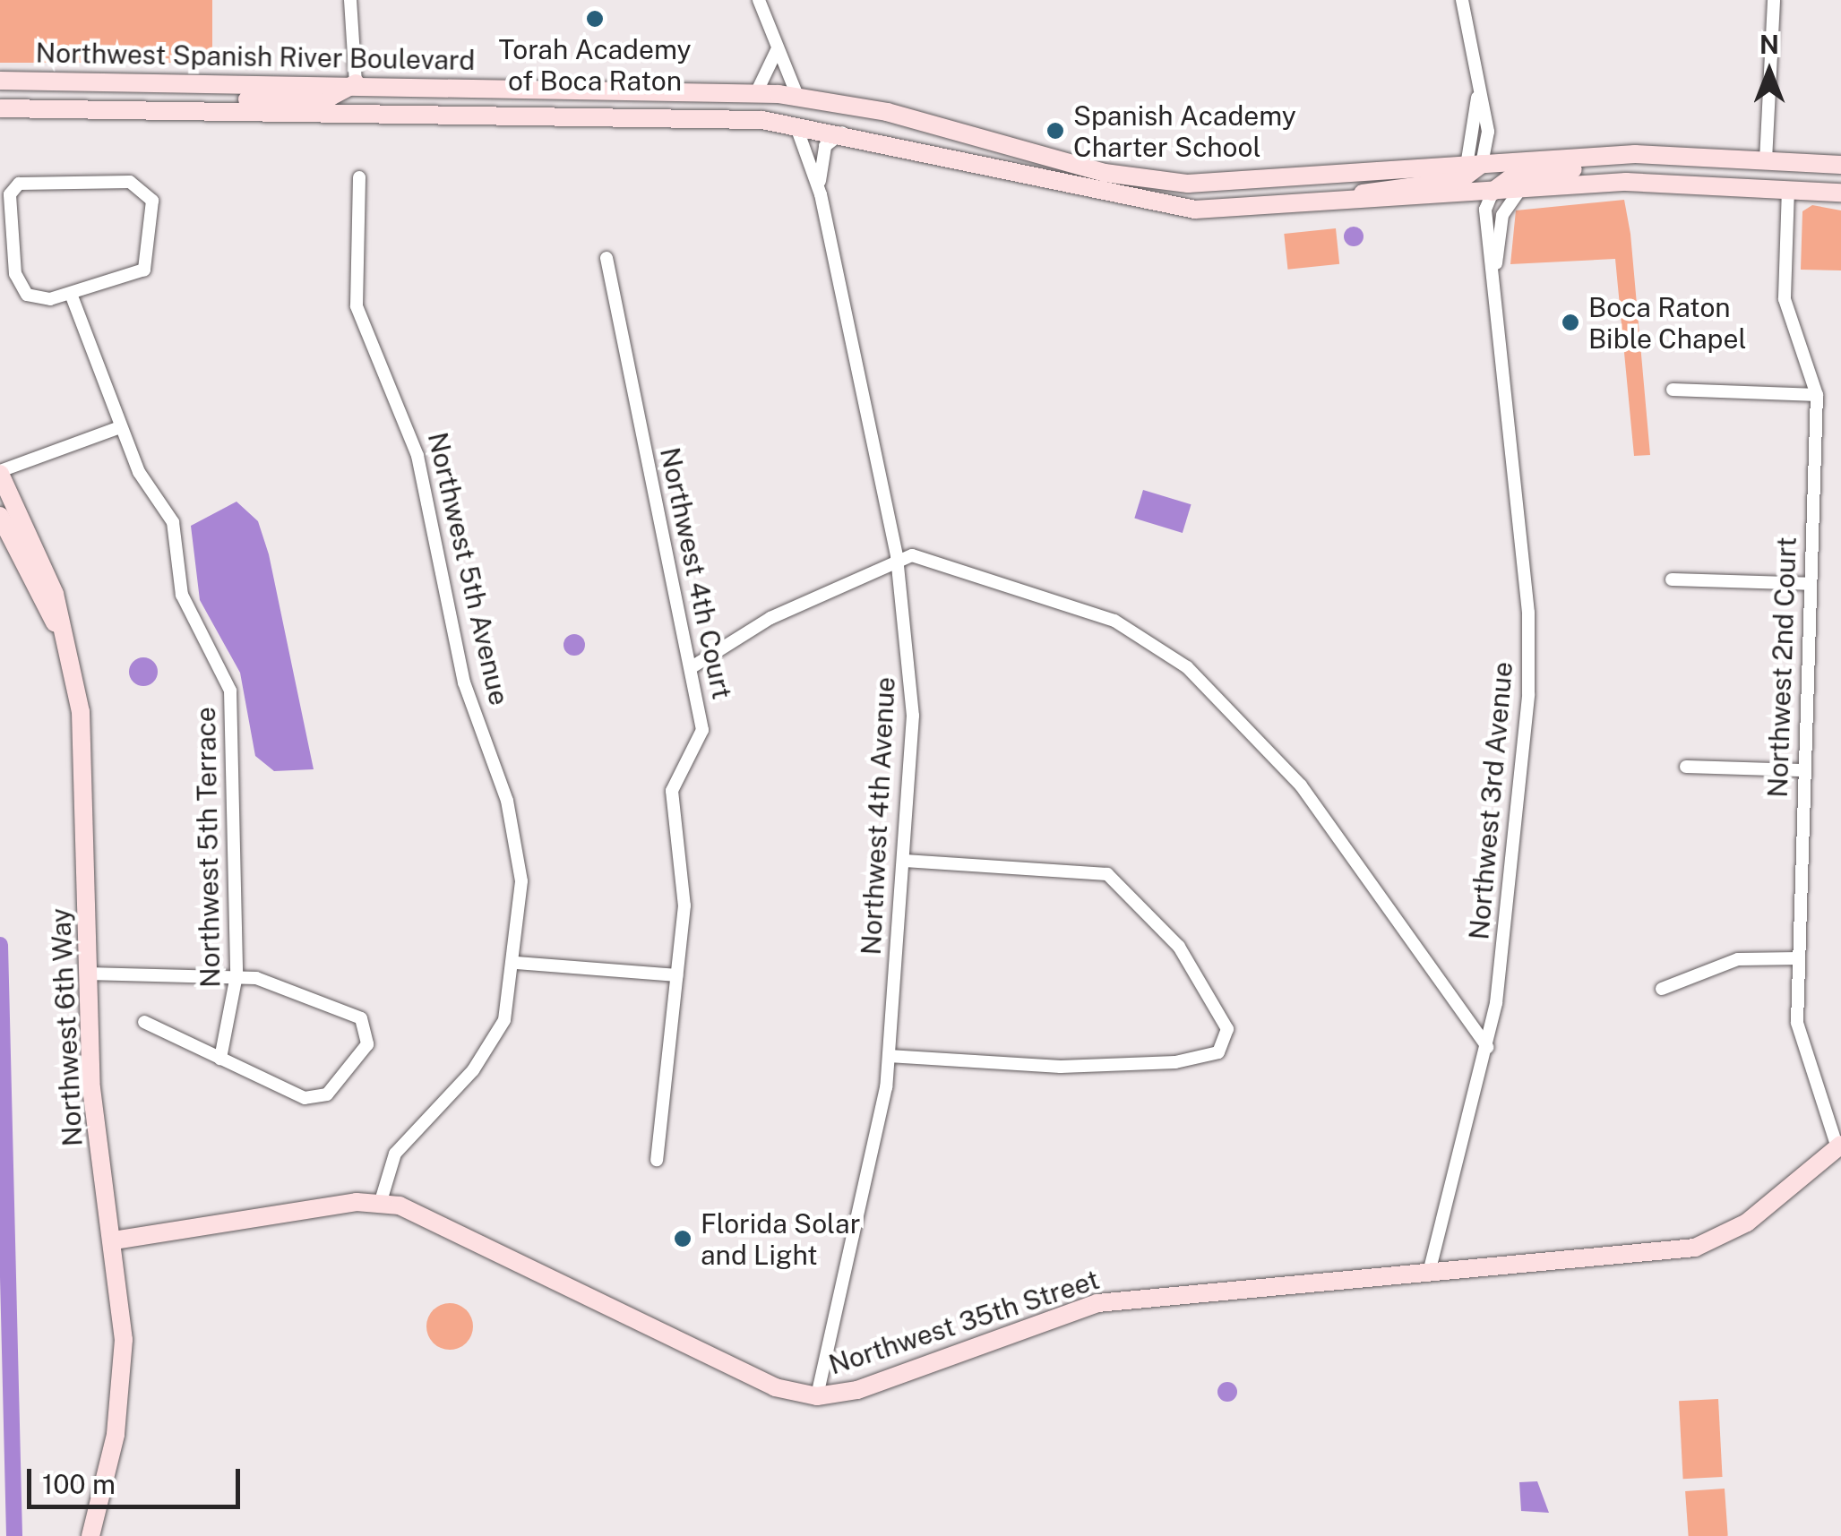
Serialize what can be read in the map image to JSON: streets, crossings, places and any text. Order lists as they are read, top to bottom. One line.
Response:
{"streets":{"main road":["Northwest Spanish River Boulevard","Northwest 6th Way","Northwest 35th Street"],"street":["Northwest 5th Avenue","Northwest 4th Court","Northwest 2nd Court","Northwest 3rd Avenue","Northwest 4th Avenue","Northwest 5th Terrace"]},"crossings":[["Northwest Spanish River Boulevard","Northwest 2nd Court"],["Northwest Spanish River Boulevard","Northwest 3rd Avenue"],["Northwest Spanish River Boulevard","Northwest 4th Avenue"],["Northwest 5th Avenue","Northwest 35th Street"],["Northwest 2nd Court","Northwest 35th Street"],["Northwest 3rd Avenue","Northwest 35th Street"],["Northwest 4th Avenue","Northwest 35th Street"]],"places":["Torah Academy of Boca Raton","Spanish Academy Charter School","Boca Raton Bible Chapel","Florida Solar and Light"],"scale_bar":"100 m","north":"top"}
